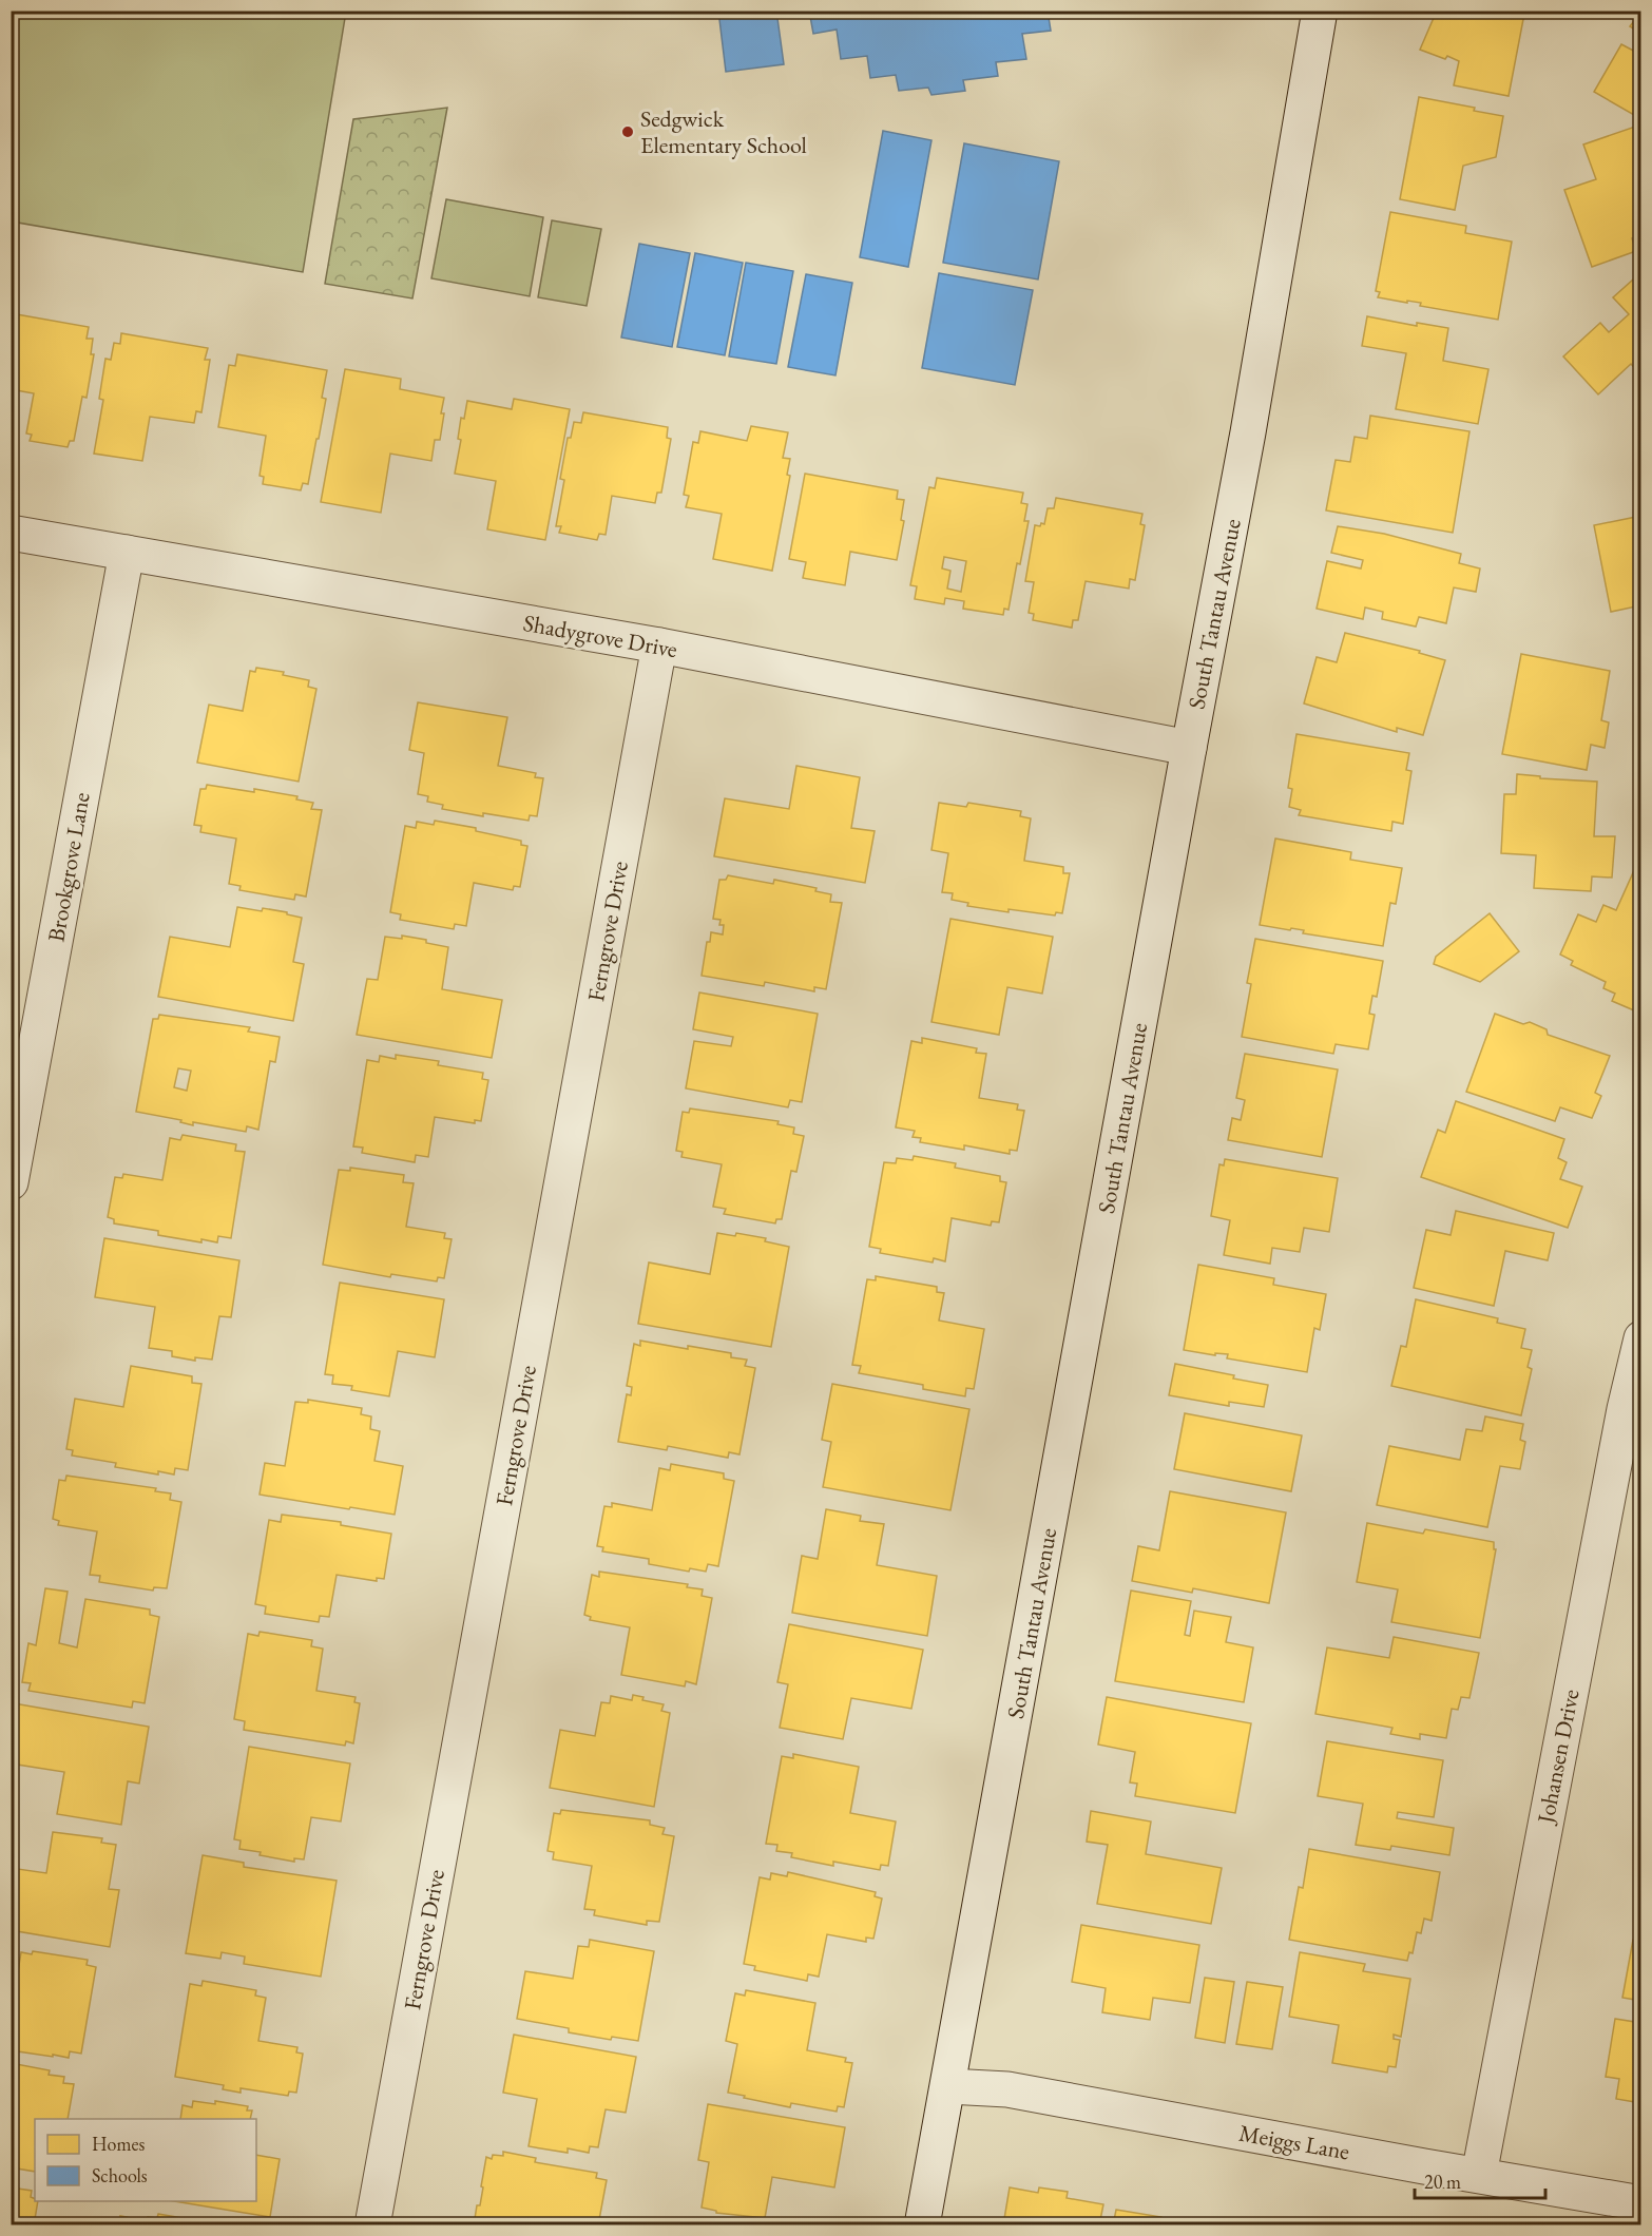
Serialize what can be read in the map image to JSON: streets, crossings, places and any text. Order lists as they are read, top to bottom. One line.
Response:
{"streets":{"street":["South Tantau Avenue","Shadygrove Drive","Brookgrove Lane","Ferngrove Drive","Johansen Drive","Meiggs Lane"]},"crossings":[["South Tantau Avenue","Shadygrove Drive"],["South Tantau Avenue","Meiggs Lane"],["Shadygrove Drive","Brookgrove Lane"],["Shadygrove Drive","Ferngrove Drive"],["Johansen Drive","Meiggs Lane"]],"places":["Sedgwick Elementary School"],"legend":["Homes","Schools"],"scale_bar":"20 m"}
